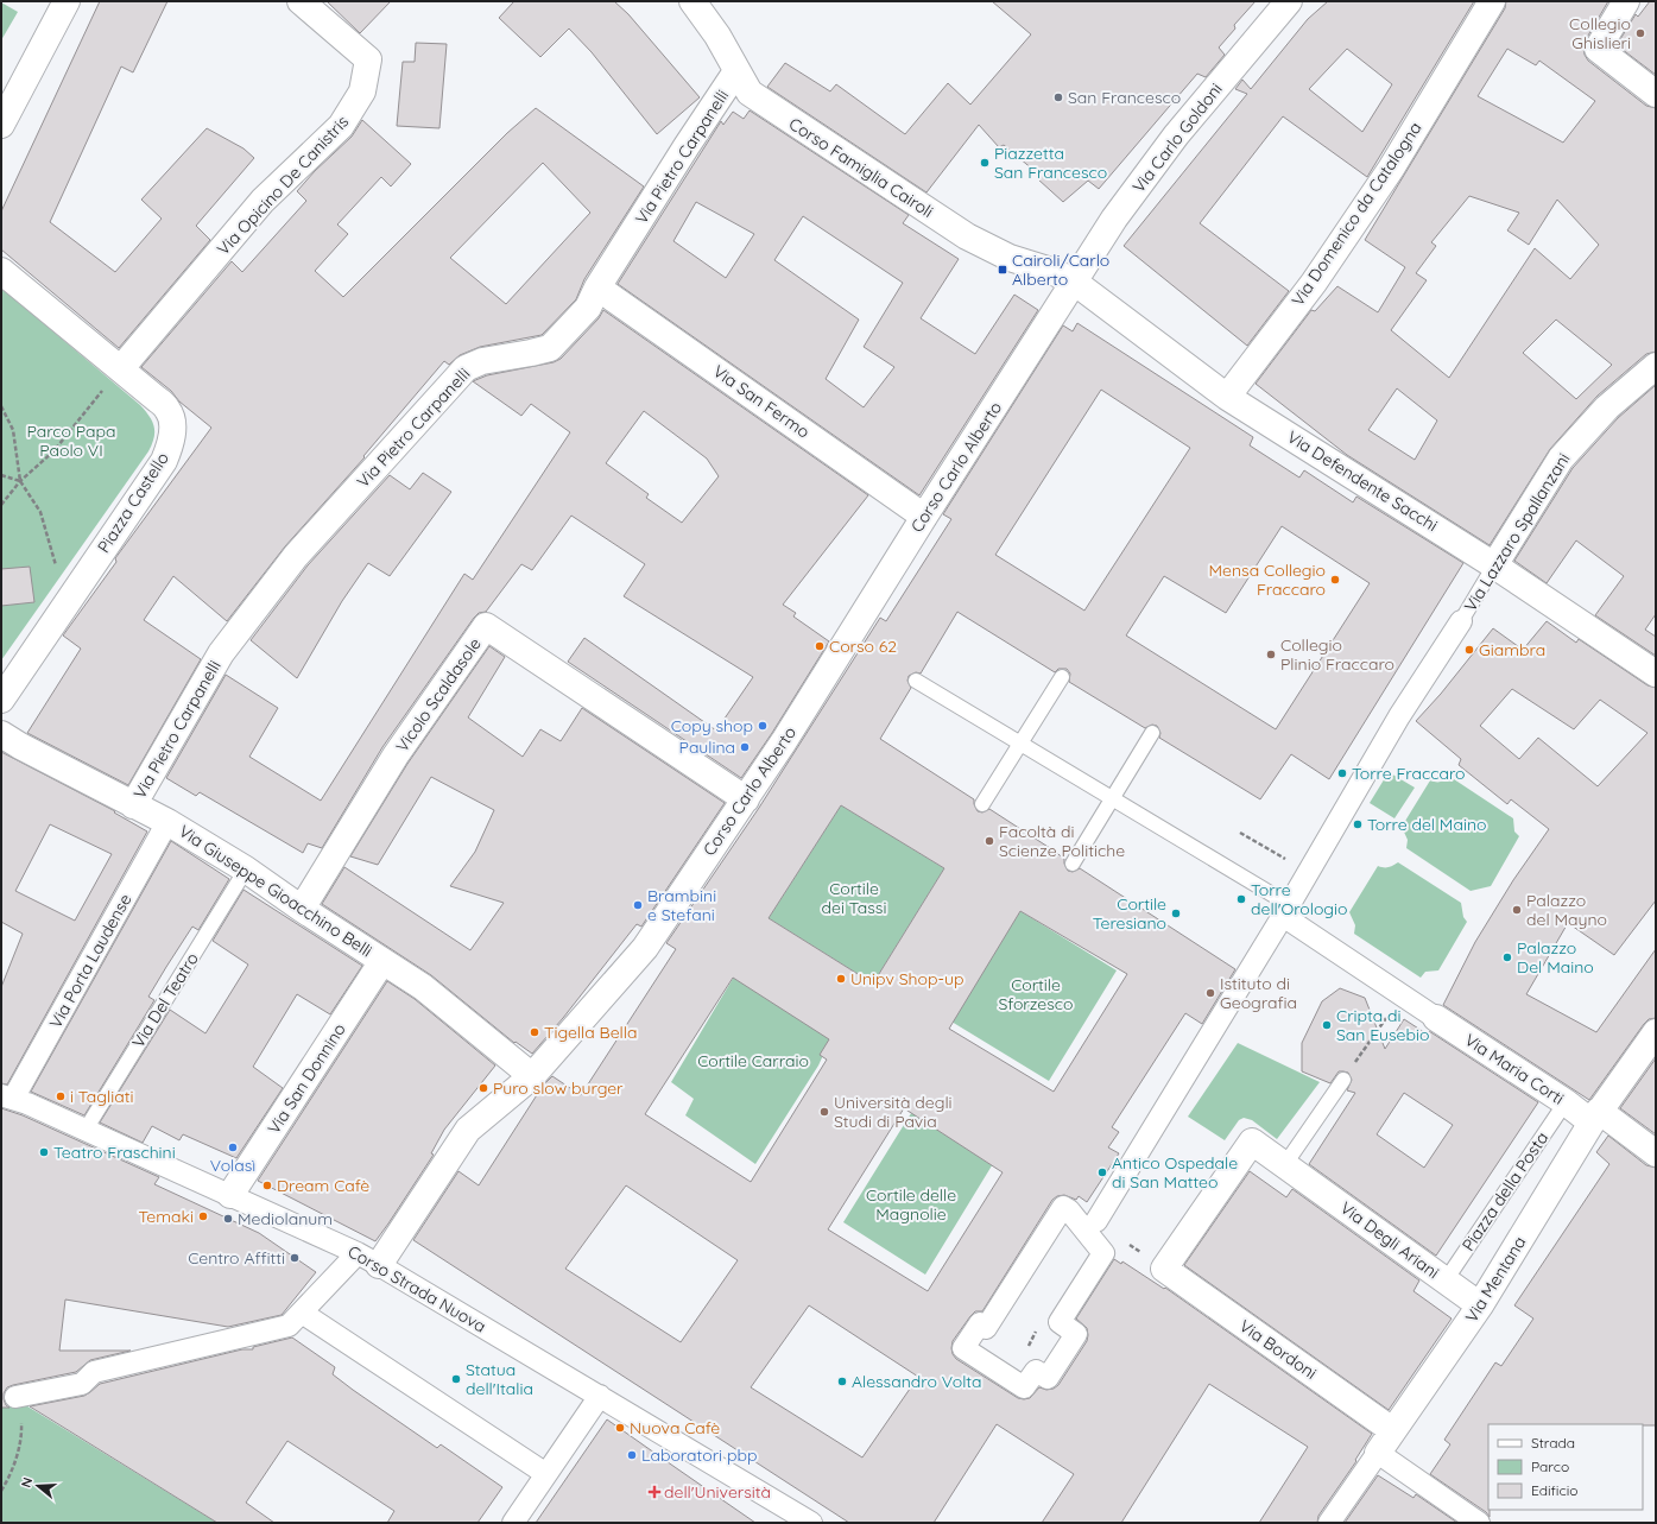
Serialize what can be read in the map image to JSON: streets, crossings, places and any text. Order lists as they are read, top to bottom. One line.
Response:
{"streets":{"street":["Via Carlo Goldoni","Via Pietro Carpanelli","Corso Famiglia Cairoli","Via Opicino De Canistris","Via Domenico da Catalogna","Via San Fermo","Corso Carlo Alberto","Via Defendente Sacchi","Piazza Castello","Via Lazzaro Spallanzani","Vicolo Scaldasole","Via Giuseppe Gioacchino Belli","Via Porta Laudense","Via Maria Corti","Via San Donnino","Via Degli Ariani","Via Mentana","Corso Strada Nuova","Via Bordoni"],"lane":["Via Del Teatro","Piazza della Posta"]},"crossings":[["Via Carlo Goldoni","Corso Famiglia Cairoli"],["Via Carlo Goldoni","Corso Carlo Alberto"],["Via Carlo Goldoni","Via Defendente Sacchi"],["Via Pietro Carpanelli","Corso Famiglia Cairoli"],["Via Pietro Carpanelli","Via San Fermo"],["Via Pietro Carpanelli","Via Giuseppe Gioacchino Belli"],["Corso Famiglia Cairoli","Corso Carlo Alberto"],["Corso Famiglia Cairoli","Via Defendente Sacchi"],["Via Opicino De Canistris","Piazza Castello"],["Via Domenico da Catalogna","Via Defendente Sacchi"],["Via San Fermo","Corso Carlo Alberto"],["Corso Carlo Alberto","Via Defendente Sacchi"],["Corso Carlo Alberto","Vicolo Scaldasole"],["Corso Carlo Alberto","Via Giuseppe Gioacchino Belli"],["Corso Carlo Alberto","Corso Strada Nuova"],["Via Defendente Sacchi","Via Lazzaro Spallanzani"],["Vicolo Scaldasole","Via Giuseppe Gioacchino Belli"],["Via Giuseppe Gioacchino Belli","Via Porta Laudense"],["Via Giuseppe Gioacchino Belli","Via Del Teatro"],["Via Giuseppe Gioacchino Belli","Via San Donnino"],["Via Porta Laudense","Corso Strada Nuova"],["Via Del Teatro","Corso Strada Nuova"],["Via Maria Corti","Piazza della Posta"],["Via Maria Corti","Via Mentana"],["Via San Donnino","Corso Strada Nuova"],["Piazza della Posta","Via Degli Ariani"],["Via Degli Ariani","Via Mentana"],["Via Degli Ariani","Via Bordoni"],["Via Mentana","Via Bordoni"]],"parks":["Parco Papa Paolo VI","Cortile dei Tassi","Cortile Sforzesco","Cortile Carraio","Cortile delle Magnolie"],"places":{"other":["Collegio Ghislieri","San Francesco","Piazzetta San Francesco","Mensa Collegio Fraccaro","Corso 62","Giambra","Collegio Plinio Fraccaro","Copy shop","Paulina","Torre Fraccaro","Torre del Maino","Facoltà di Scienze Politiche","Torre dell'Orologio","Brambini e Stefani","Palazzo del Mayno","Cortile Teresiano","Palazzo Del Maino","Unipv Shop-up","Istituto di Geografia","Cripta di San Eusebio","Tigella Bella","Puro slow burger","i Tagliati","Università degli Studi di Pavia","Volasì","Teatro Fraschini","Antico Ospedale di San Matteo","Dream Cafè","Temaki","Mediolanum","Centro Affitti","Statua dell'Italia","Alessandro Volta","Nuova Cafè","Laboratori pbp"],"transit":["Cairoli/Carlo Alberto"],"health":["dell'Università"]},"legend":["Strada","Parco","Edificio"],"north":"left"}
